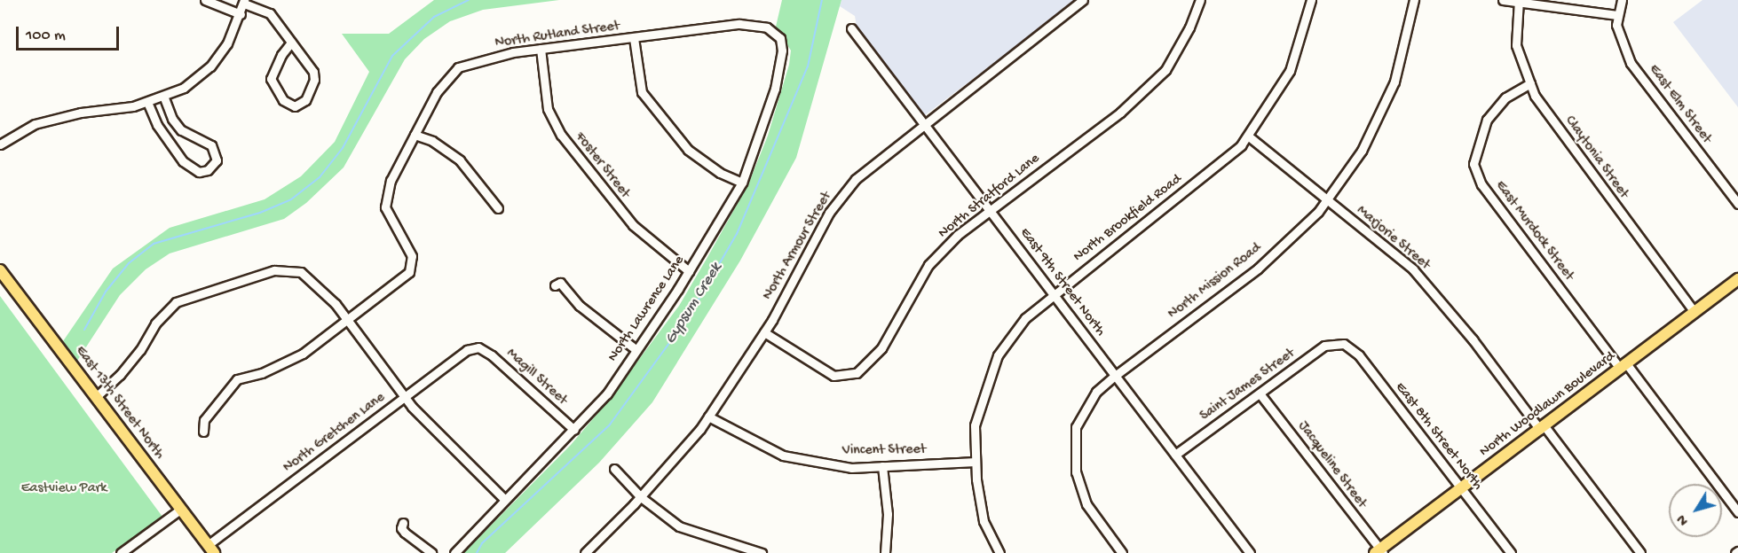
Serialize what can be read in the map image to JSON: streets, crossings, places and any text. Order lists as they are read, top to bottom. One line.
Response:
{"streets":{"main road":["East 13th Street North","North Woodlawn Boulevard"],"street":["North Rutland Street","East Elm Street","Claytonia Street","Foster Street","North Stratford Lane","North Brookfield Road","East Murdock Street","Marjorie Street","North Armour Street","North Mission Road","East 9th Street North","North Lawrence Lane","Magill Street","Saint James Street","North Gretchen Lane","East 8th Street North","Vincent Street","Jacqueline Street"]},"crossings":[["North Rutland Street","Foster Street"],["North Rutland Street","North Lawrence Lane"],["Claytonia Street","East Murdock Street"],["Claytonia Street","North Woodlawn Boulevard"],["Foster Street","North Lawrence Lane"],["North Stratford Lane","North Armour Street"],["North Stratford Lane","East 9th Street North"],["North Brookfield Road","Marjorie Street"],["North Brookfield Road","East 9th Street North"],["North Brookfield Road","Vincent Street"],["East Murdock Street","North Woodlawn Boulevard"],["Marjorie Street","North Mission Road"],["Marjorie Street","North Woodlawn Boulevard"],["North Armour Street","East 9th Street North"],["North Armour Street","Vincent Street"],["North Mission Road","East 9th Street North"],["East 9th Street North","Saint James Street"],["North Lawrence Lane","Magill Street"],["Magill Street","North Gretchen Lane"],["Saint James Street","East 8th Street North"],["Saint James Street","Jacqueline Street"],["East 13th Street North","North Gretchen Lane"],["North Woodlawn Boulevard","East 8th Street North"],["North Woodlawn Boulevard","Jacqueline Street"]],"water":["Gypsum Creek"],"parks":["Eastview Park"],"scale_bar":"100 m","north":"bottom left"}
